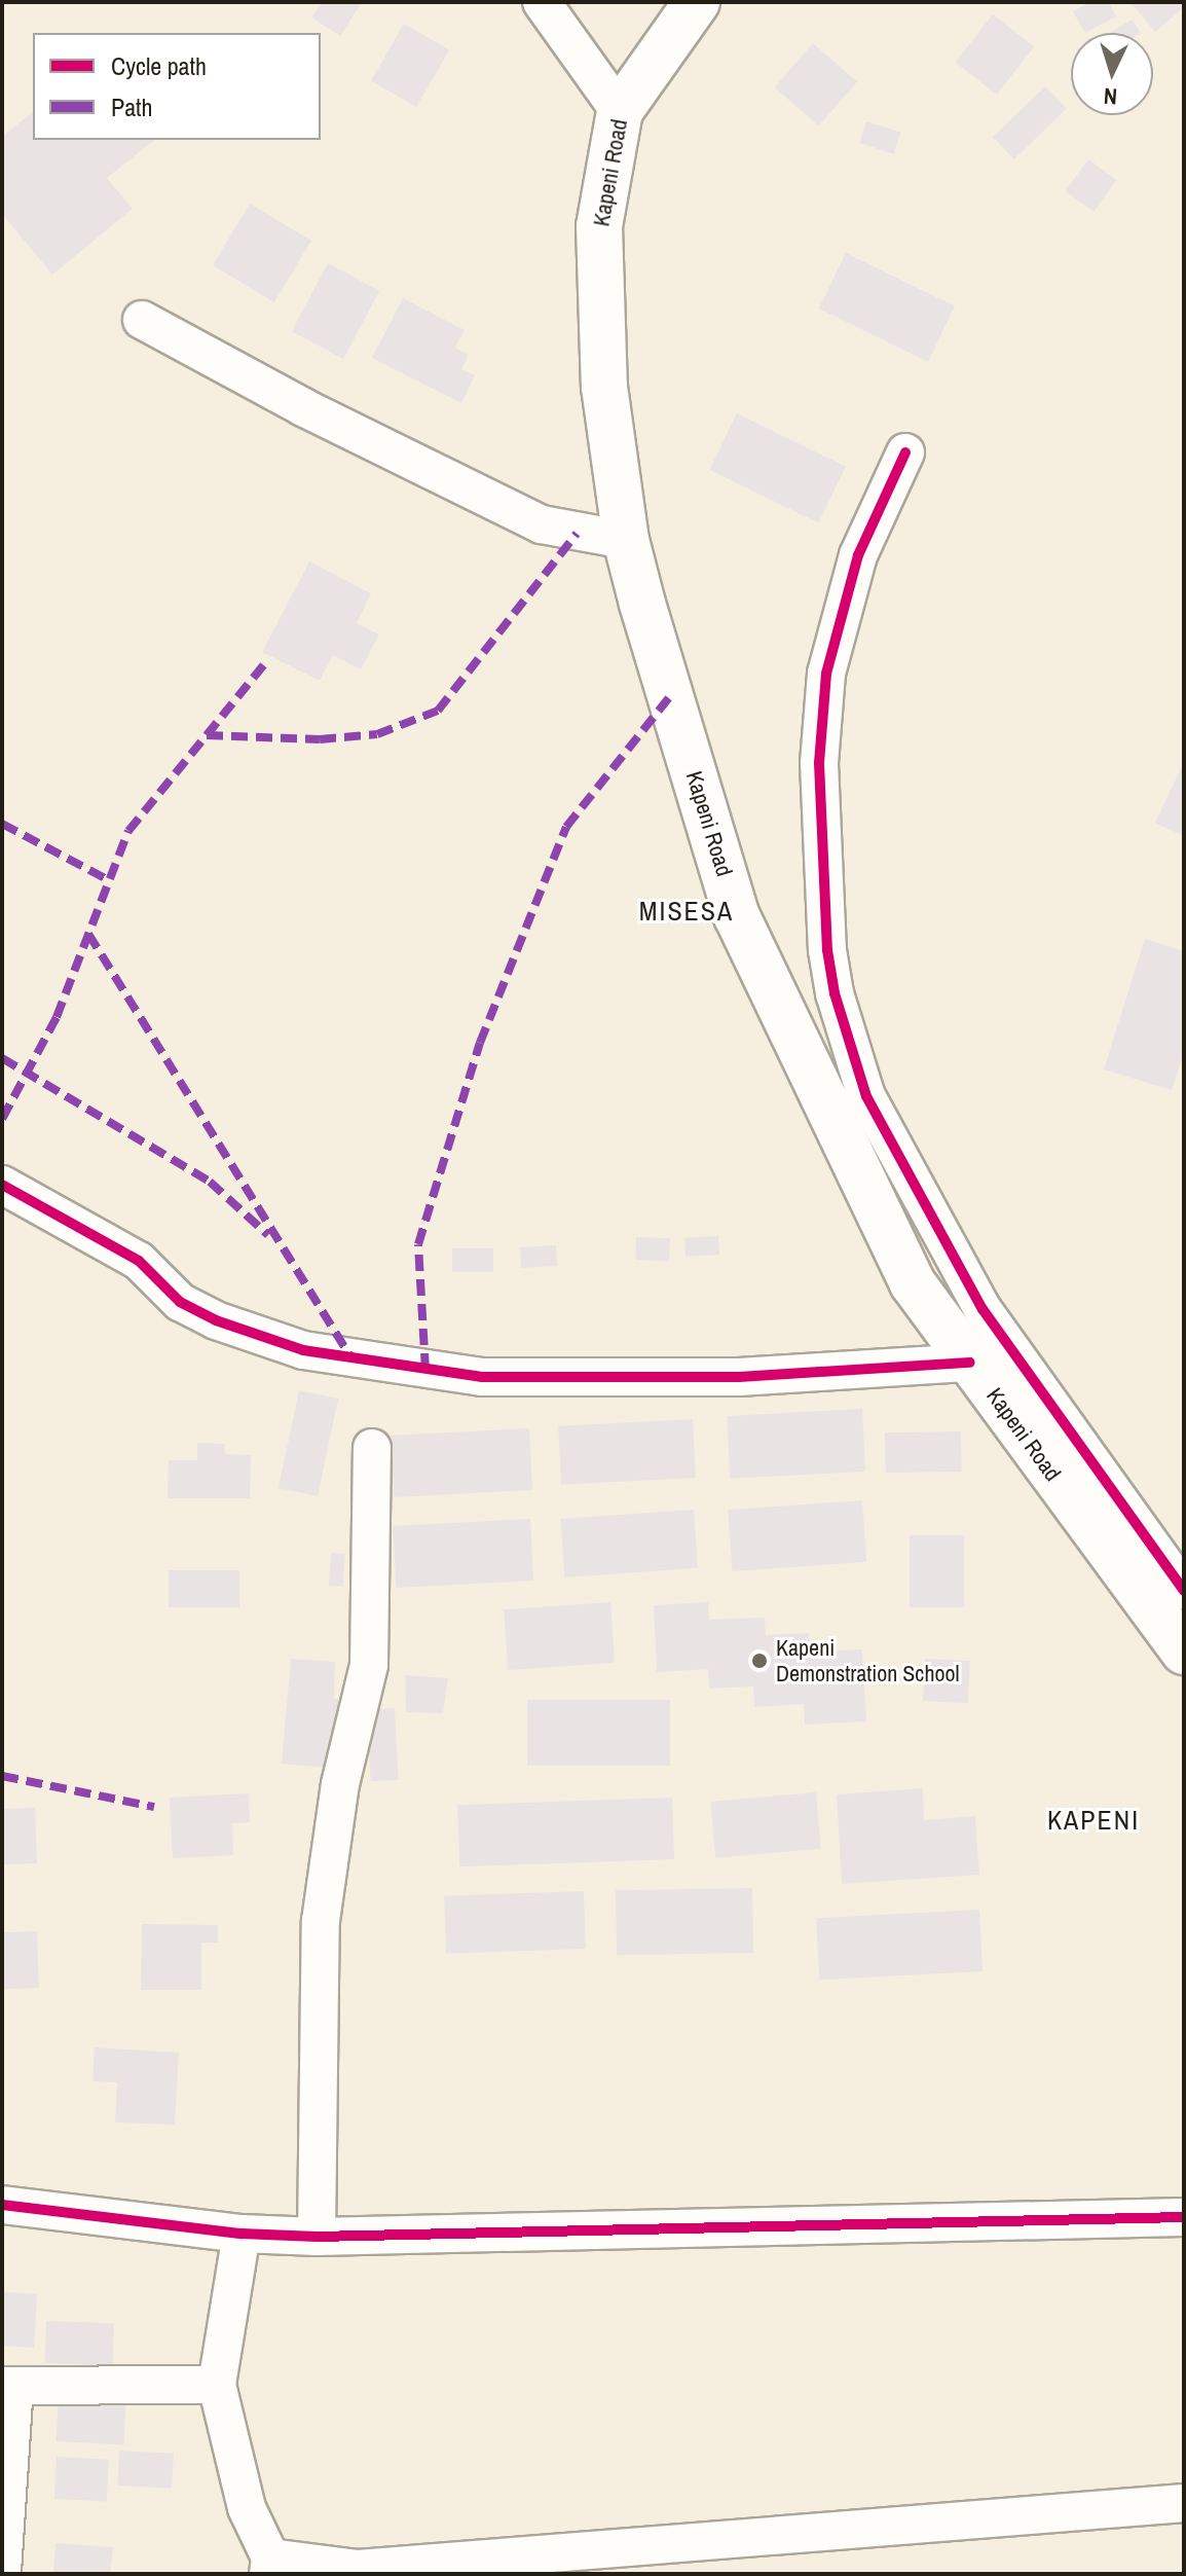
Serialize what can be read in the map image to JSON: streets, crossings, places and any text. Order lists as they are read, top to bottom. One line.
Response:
{"streets":{"main road":["Kapeni Road"]},"districts":["MISESA","KAPENI"],"places":["Kapeni Demonstration School"],"legend":["Cycle path","Path"],"north":"bottom"}
